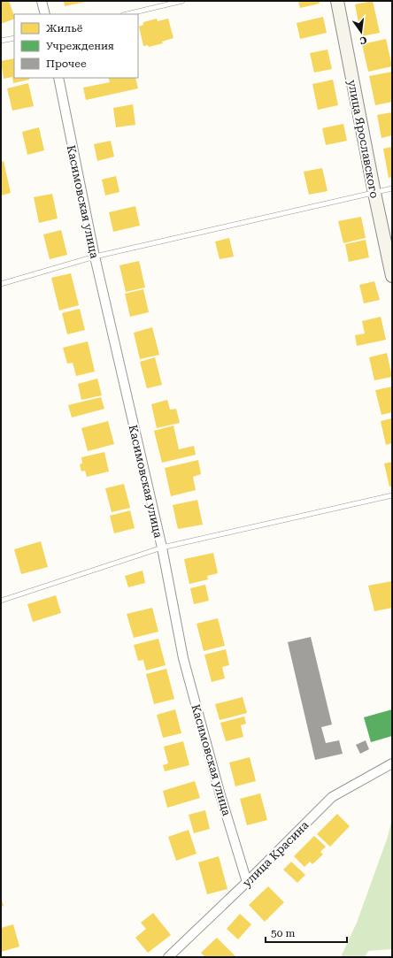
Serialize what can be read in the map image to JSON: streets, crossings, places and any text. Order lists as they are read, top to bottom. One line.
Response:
{"streets":{"street":["улица Ярославского","Касимовская улица","улица Красина"]},"crossings":[["Касимовская улица","улица Красина"]],"legend":["Жильё","Учреждения","Прочее"],"scale_bar":"50 m","north":"bottom"}
